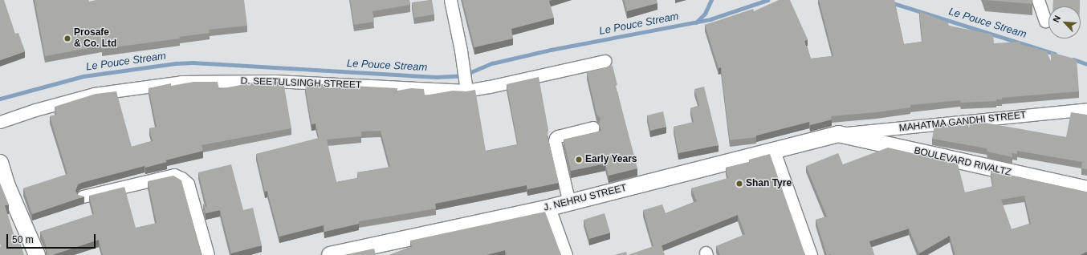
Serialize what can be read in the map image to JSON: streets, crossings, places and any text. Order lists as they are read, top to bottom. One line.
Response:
{"streets":{"main road":["BOULEVARD RIVALTZ","J. NEHRU STREET"],"street":["D. SEETULSINGH STREET","MAHATMA GANDHI STREET"]},"crossings":[["MAHATMA GANDHI STREET","BOULEVARD RIVALTZ"],["MAHATMA GANDHI STREET","J. NEHRU STREET"],["BOULEVARD RIVALTZ","J. NEHRU STREET"]],"water":["Le Pouce Stream"],"places":["Prosafe & Co. Ltd","Early Years","Shan Tyre"],"scale_bar":"50 m","north":"top left"}
